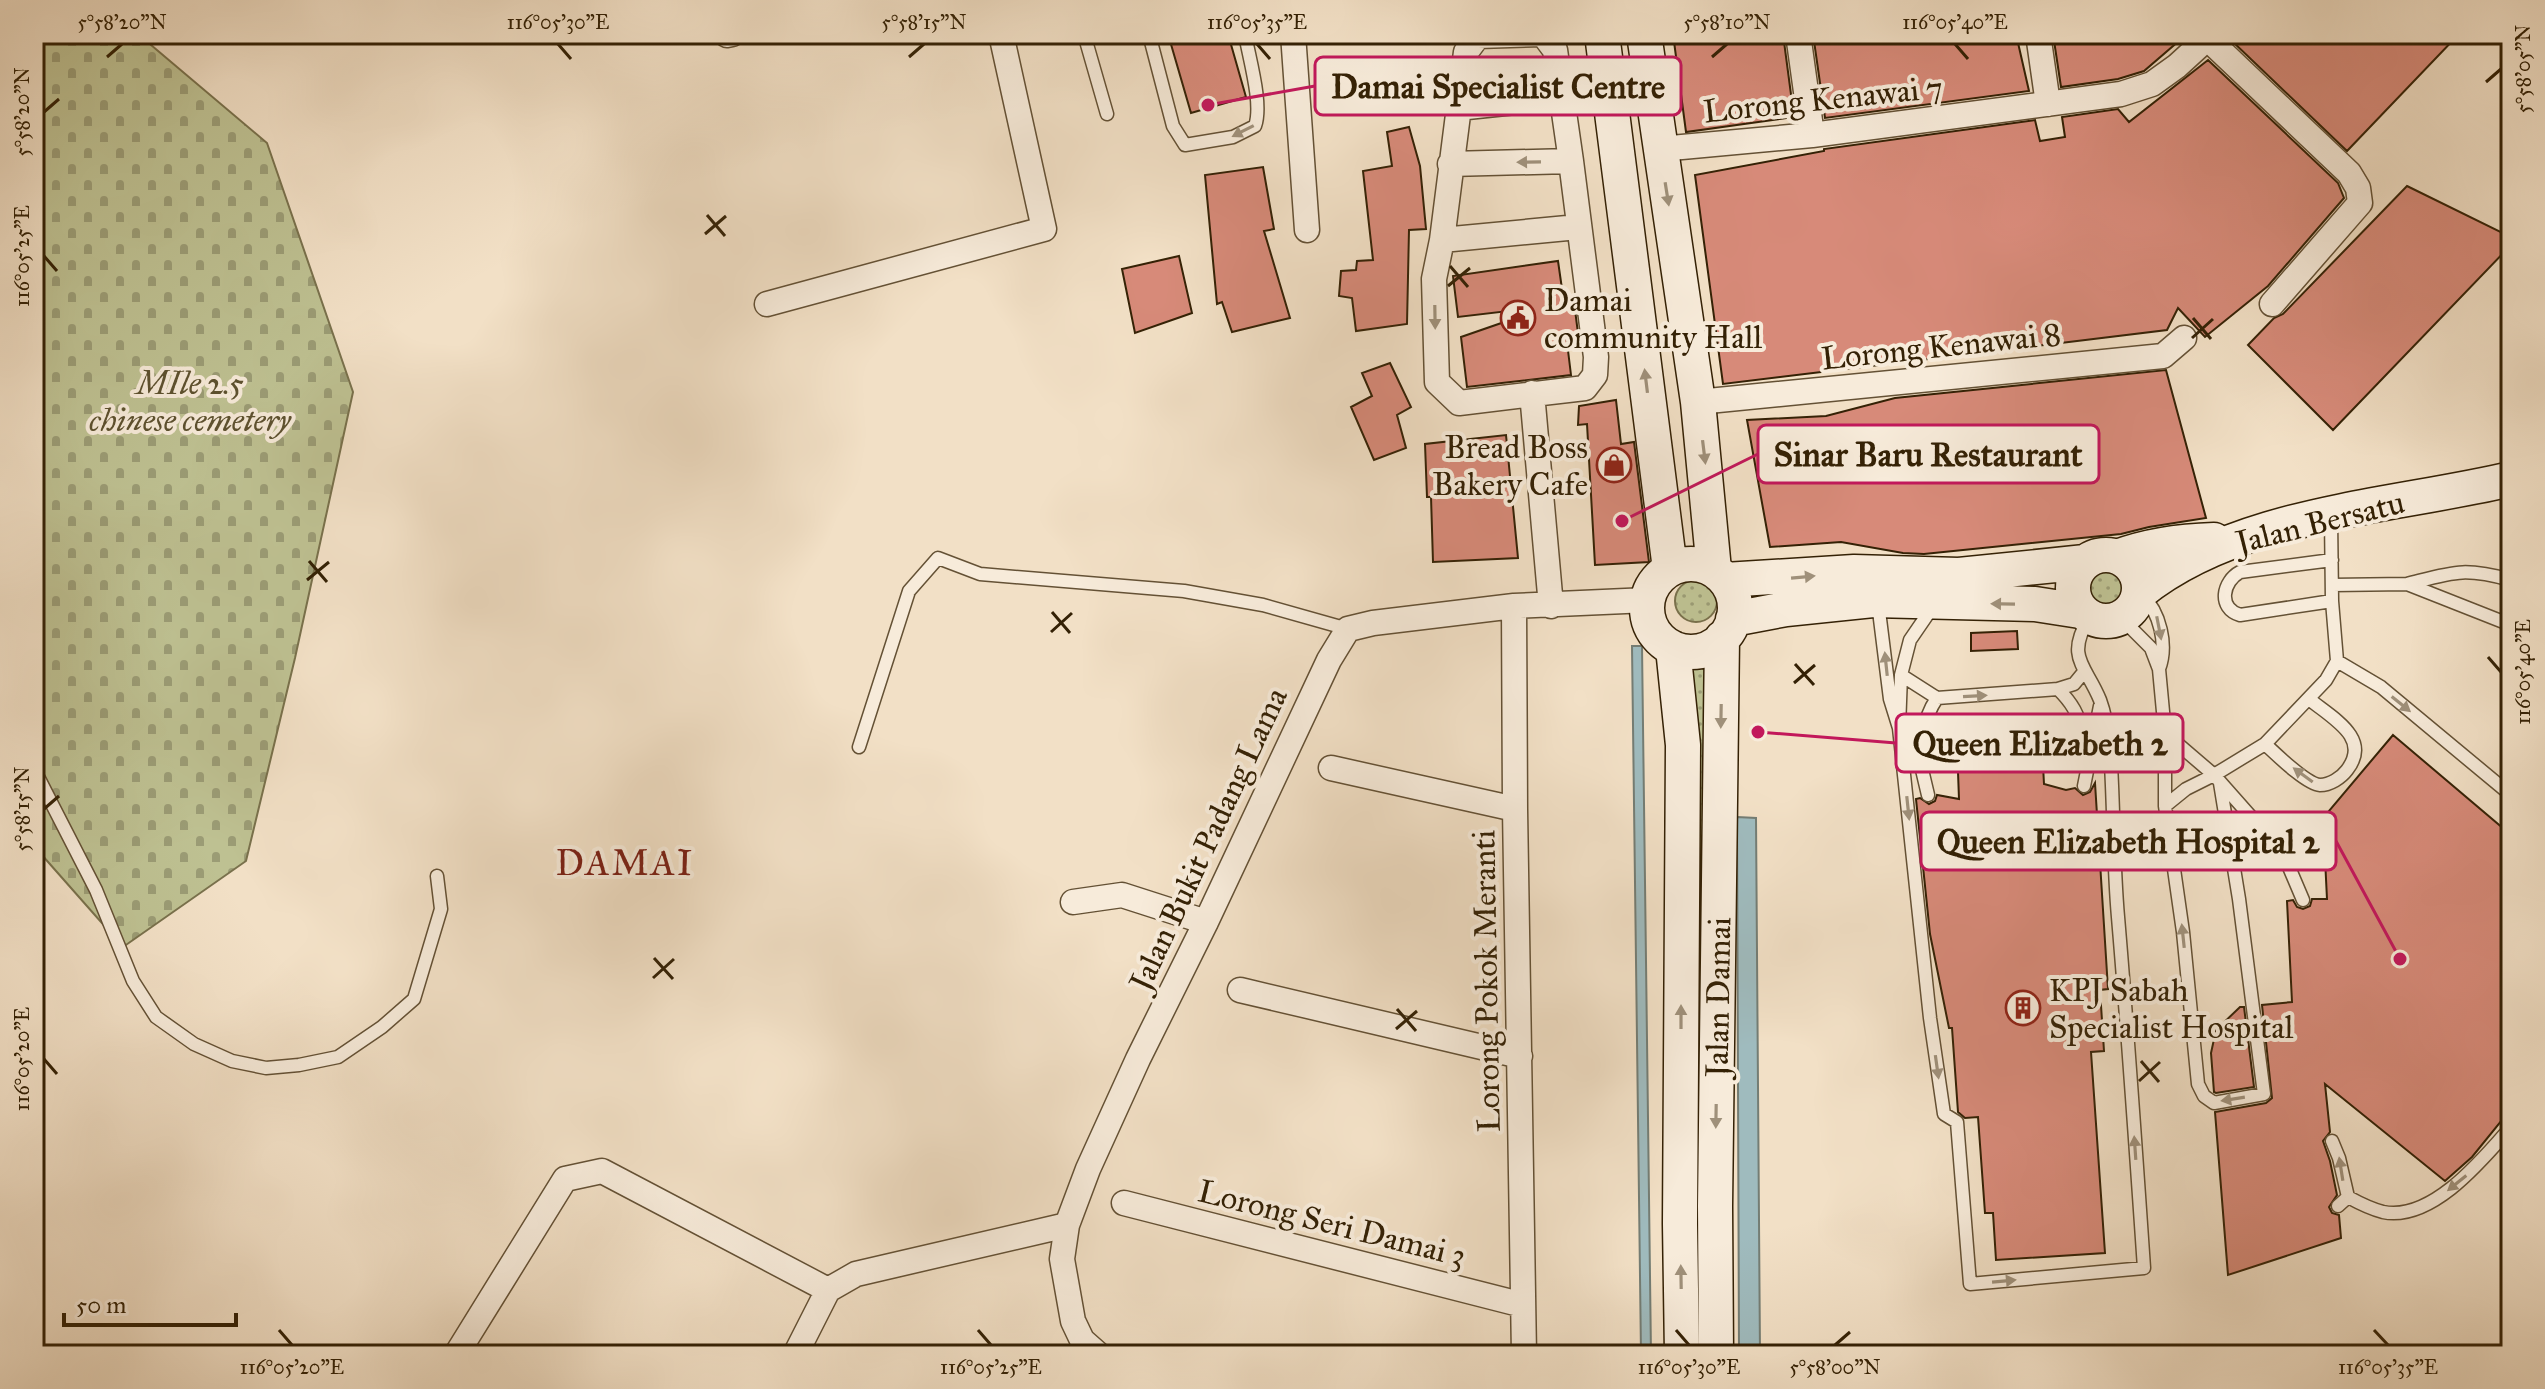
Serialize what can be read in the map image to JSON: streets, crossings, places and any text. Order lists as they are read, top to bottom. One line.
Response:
{"streets":{"main road":["Jalan Bersatu","Jalan Damai"],"street":["Lorong Kenawai 7","Lorong Kenawai 8","Jalan Bukit Padang Lama","Lorong Pokok Meranti","Lorong Seri Damai 3"]},"crossings":[["Lorong Pokok Meranti","Lorong Seri Damai 3"]],"districts":["DAMAI"],"parks":["MIle 2.5 chinese cemetery"],"places":{"other":["Damai Specialist Centre","Sinar Baru Restaurant","Queen Elizabeth 2","Queen Elizabeth Hospital 2"],"public building":["Damai community Hall"],"shop":["Bread Boss Bakery Cafe"],"building":["KPJ Sabah Specialist Hospital"]},"scale_bar":"50 m","coordinates":["5°58'20\"N","116°05'30\"E","5°58'15\"N","116°05'35\"E","5°58'10\"N","116°05'40\"E","5°58'05\"N","116°05'25\"E","116°05'20\"E","5°58'00\"N"]}
